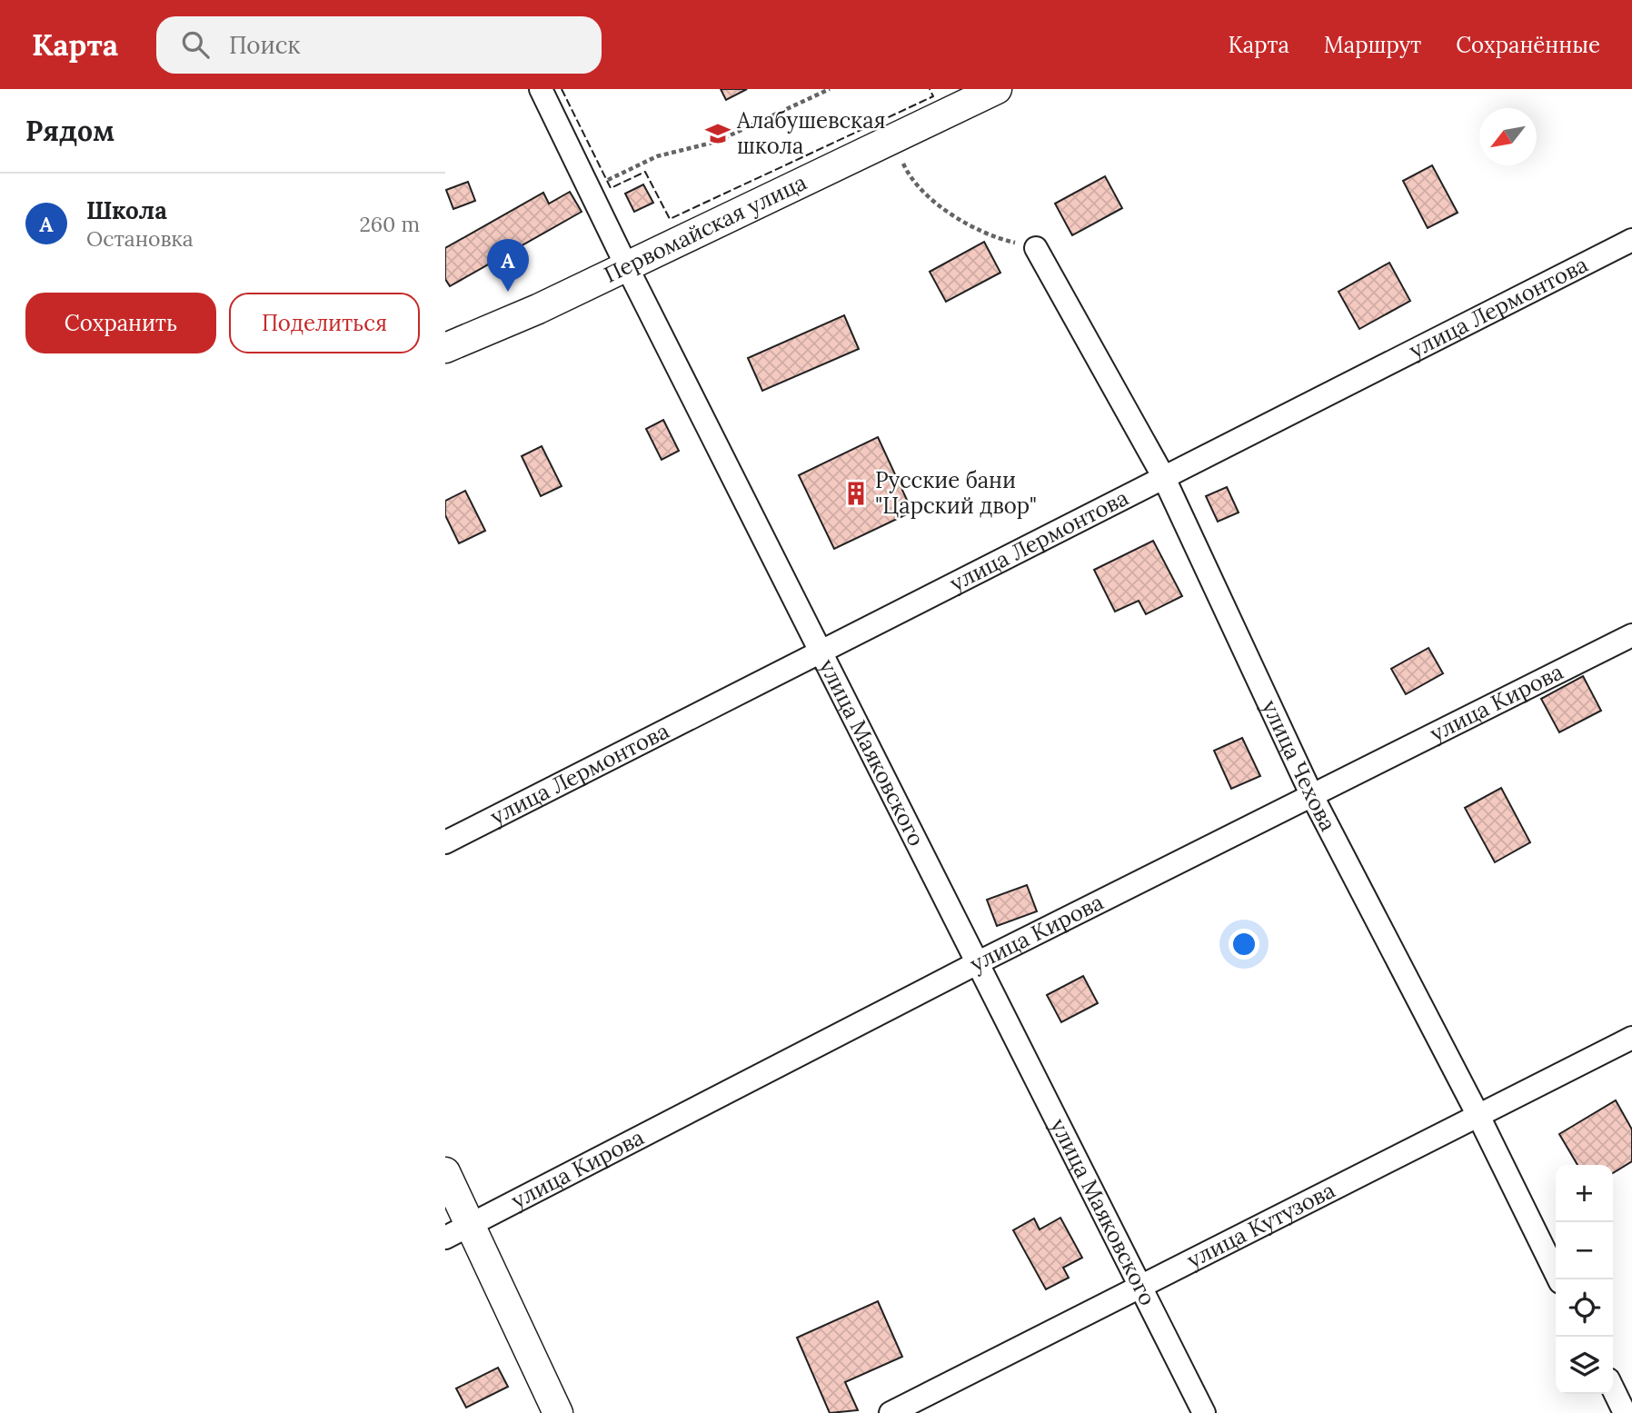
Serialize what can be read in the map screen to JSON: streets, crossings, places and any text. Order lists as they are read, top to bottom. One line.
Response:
{"streets":{"street":["Первомайская улица","улица Лермонтова","улица Кирова","улица Маяковского","улица Чехова","улица Кутузова"]},"crossings":[["Первомайская улица","улица Маяковского"],["улица Лермонтова","улица Маяковского"],["улица Лермонтова","улица Чехова"],["улица Кирова","улица Маяковского"],["улица Кирова","улица Чехова"],["улица Маяковского","улица Кутузова"],["улица Чехова","улица Кутузова"]],"places":{"school or university":["Алабушевская школа"],"building":["Русские бани \"Царский двор\""]},"north":"bottom left","page":{"header":"Карта","search":"Поиск","nav":["Карта","Маршрут","Сохранённые"],"heading":"Рядом","list":[{"mark":"A","name":"Школа","note":"Остановка","value":"260 m"}],"pins":"A","buttons":["Сохранить","Поделиться"],"map_buttons":["+","−"]}}
